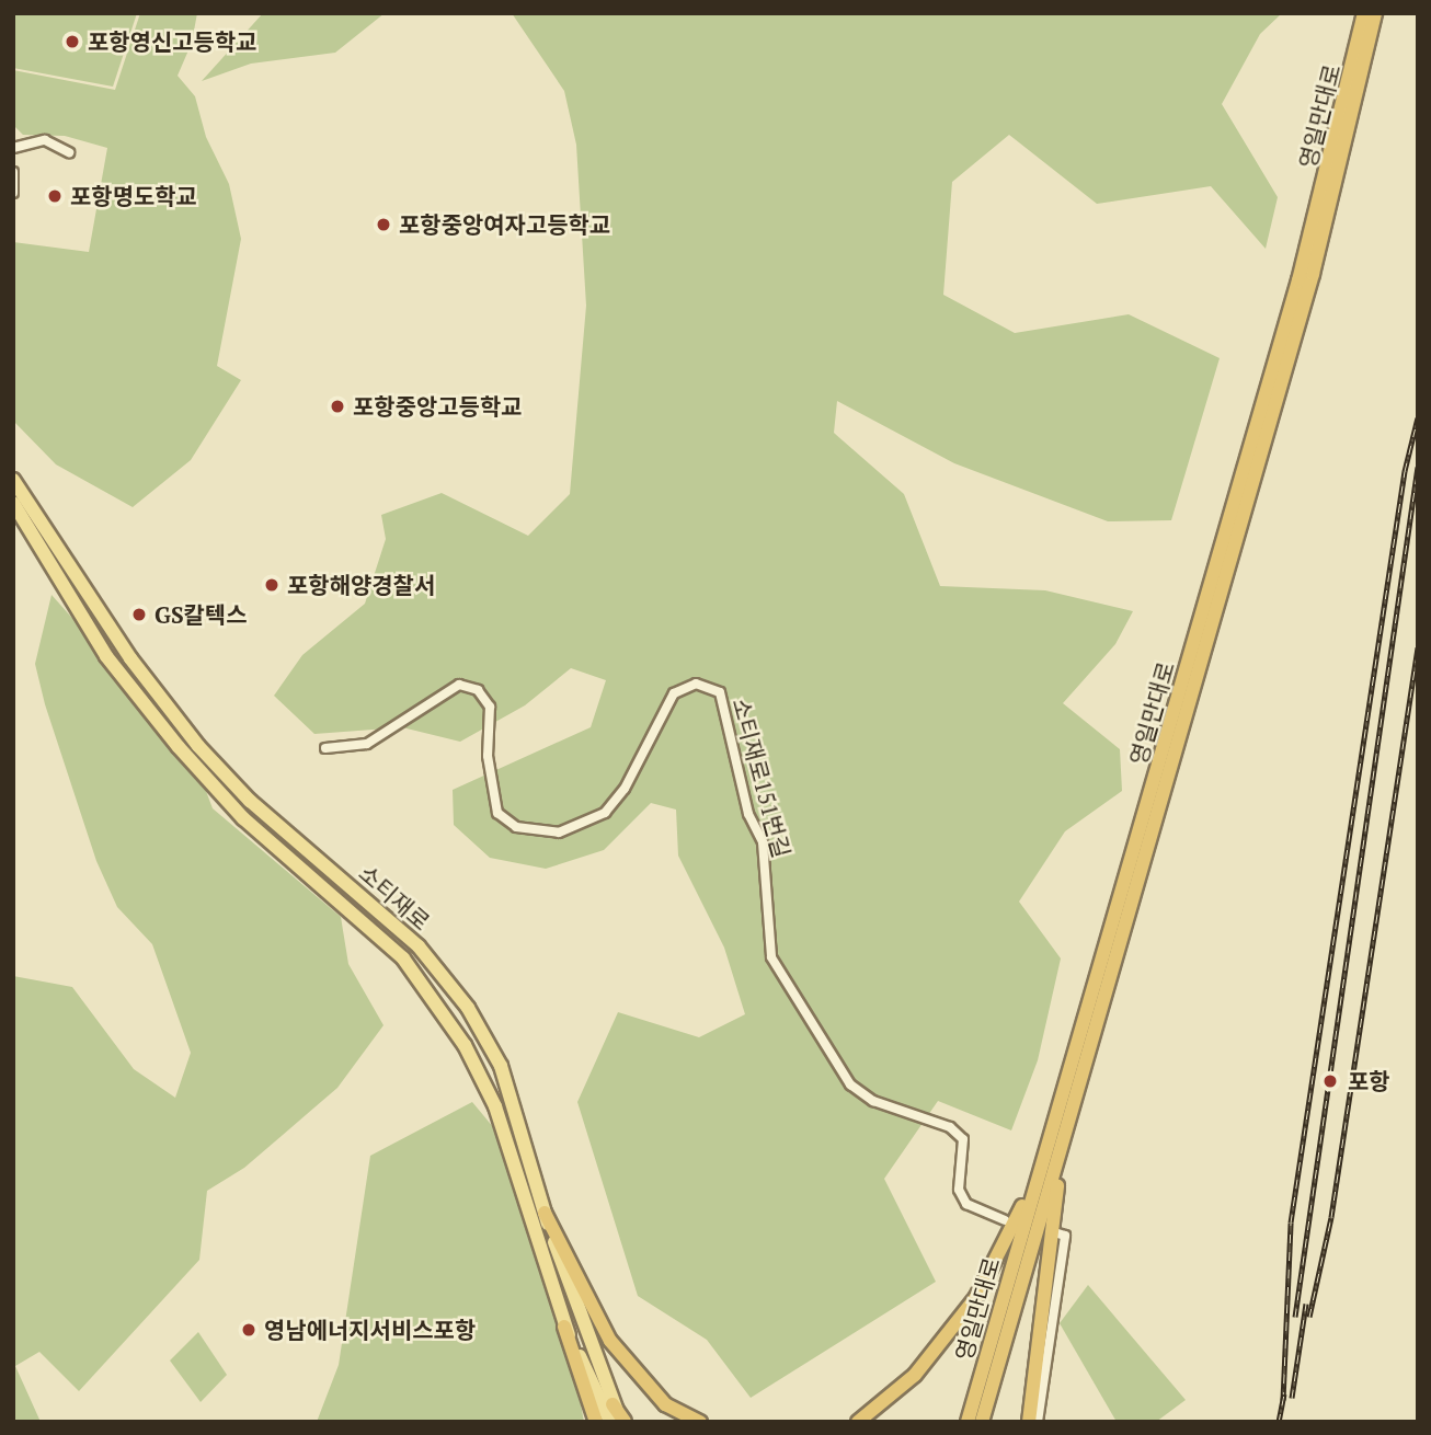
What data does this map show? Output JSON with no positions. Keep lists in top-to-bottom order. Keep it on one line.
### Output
{"streets":{"highway":["영일만대로"],"main road":["소티재로"],"street":["소티재로151번길"]},"places":["포항영신고등학교","포항명도학교","포항중앙여자고등학교","포항중앙고등학교","포항해양경찰서","GS칼텍스","포항","영남에너지서비스포항"]}
